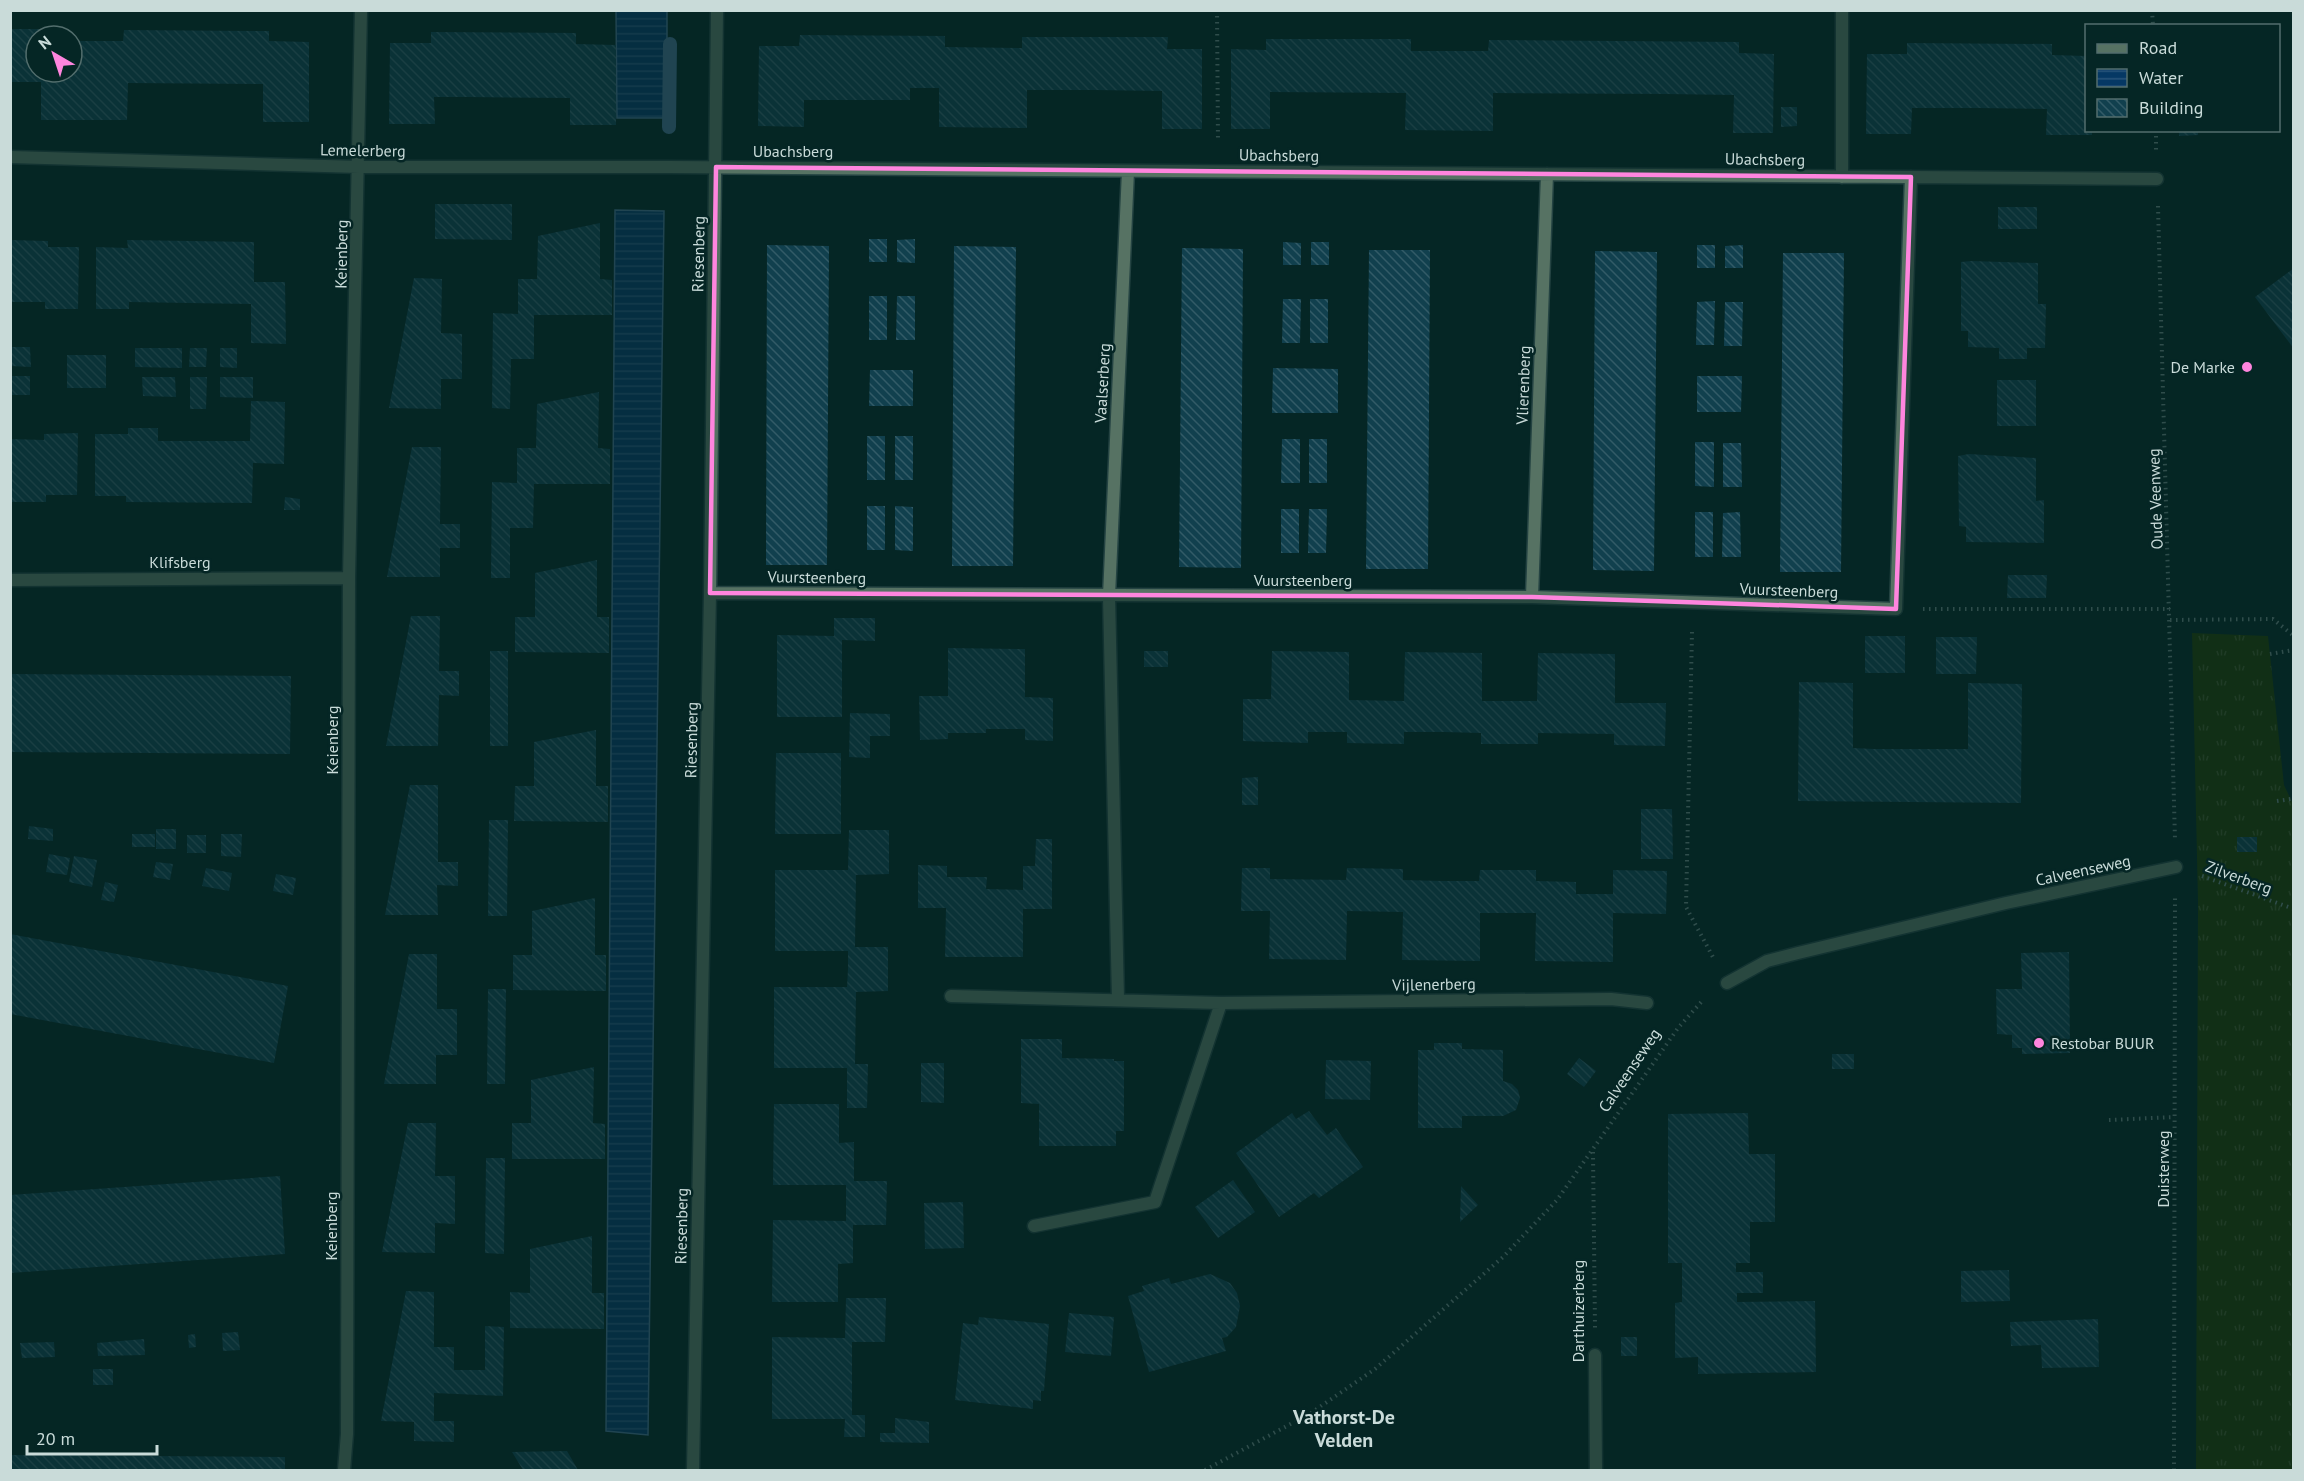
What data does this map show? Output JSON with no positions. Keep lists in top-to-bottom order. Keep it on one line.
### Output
{"streets":{"street":["Lemelerberg","Ubachsberg","Keienberg","Riesenberg","Vaalserberg","Vlierenberg","Klifsberg","Vuursteenberg","Calveenseweg","Vijlenerberg","Darthuizerberg"],"path":["Oude Veenweg","Zilverberg","Duisterweg"]},"crossings":[["Lemelerberg","Ubachsberg"],["Lemelerberg","Keienberg"],["Lemelerberg","Riesenberg"],["Ubachsberg","Riesenberg"],["Ubachsberg","Vaalserberg"],["Ubachsberg","Vlierenberg"],["Ubachsberg","Oude Veenweg"],["Keienberg","Klifsberg"],["Riesenberg","Vuursteenberg"],["Vaalserberg","Vuursteenberg"],["Vlierenberg","Vuursteenberg"],["Oude Veenweg","Calveenseweg"],["Oude Veenweg","Zilverberg"],["Oude Veenweg","Duisterweg"],["Calveenseweg","Zilverberg"],["Calveenseweg","Duisterweg"],["Calveenseweg","Darthuizerberg"],["Zilverberg","Duisterweg"]],"districts":["Vathorst-De Velden"],"places":["De Marke","Restobar BUUR"],"legend":["Road","Water","Building"],"scale_bar":"20 m","north":"top left"}
